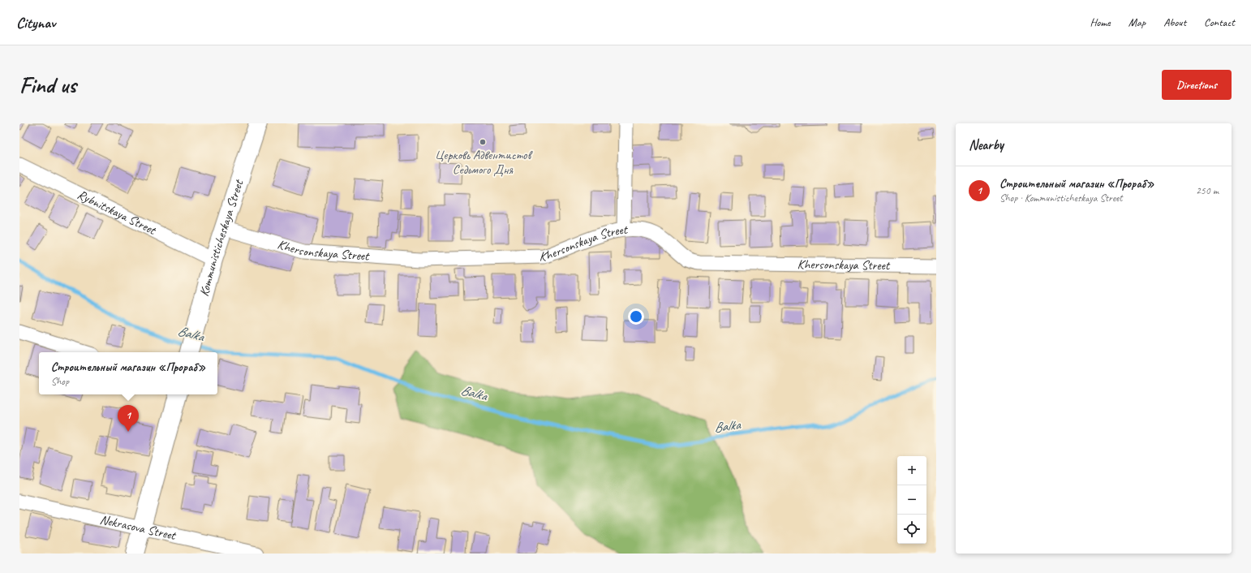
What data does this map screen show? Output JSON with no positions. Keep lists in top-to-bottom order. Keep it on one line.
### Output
{"streets":{"main road":["Kommunisticheskaya Street"],"street":["Rybnitskaya Street","Khersonskaya Street","Nekrasova Street"]},"crossings":[["Rybnitskaya Street","Kommunisticheskaya Street"],["Kommunisticheskaya Street","Khersonskaya Street"]],"water":["Balka"],"places":["Церковь Адвентистов Седьмого Дня"],"page":{"header":"Citynav","nav":["Home","Map","About","Contact"],"buttons":"Directions","title":"Find us","heading":"Nearby","list":[{"mark":"1","name":"Строительный магазин «Прораб»","note":"Shop · Kommunisticheskaya Street","value":"250 m"}],"popup":["Строительный магазин «Прораб»","Shop"],"pins":"1","map_buttons":["+","−"]}}
